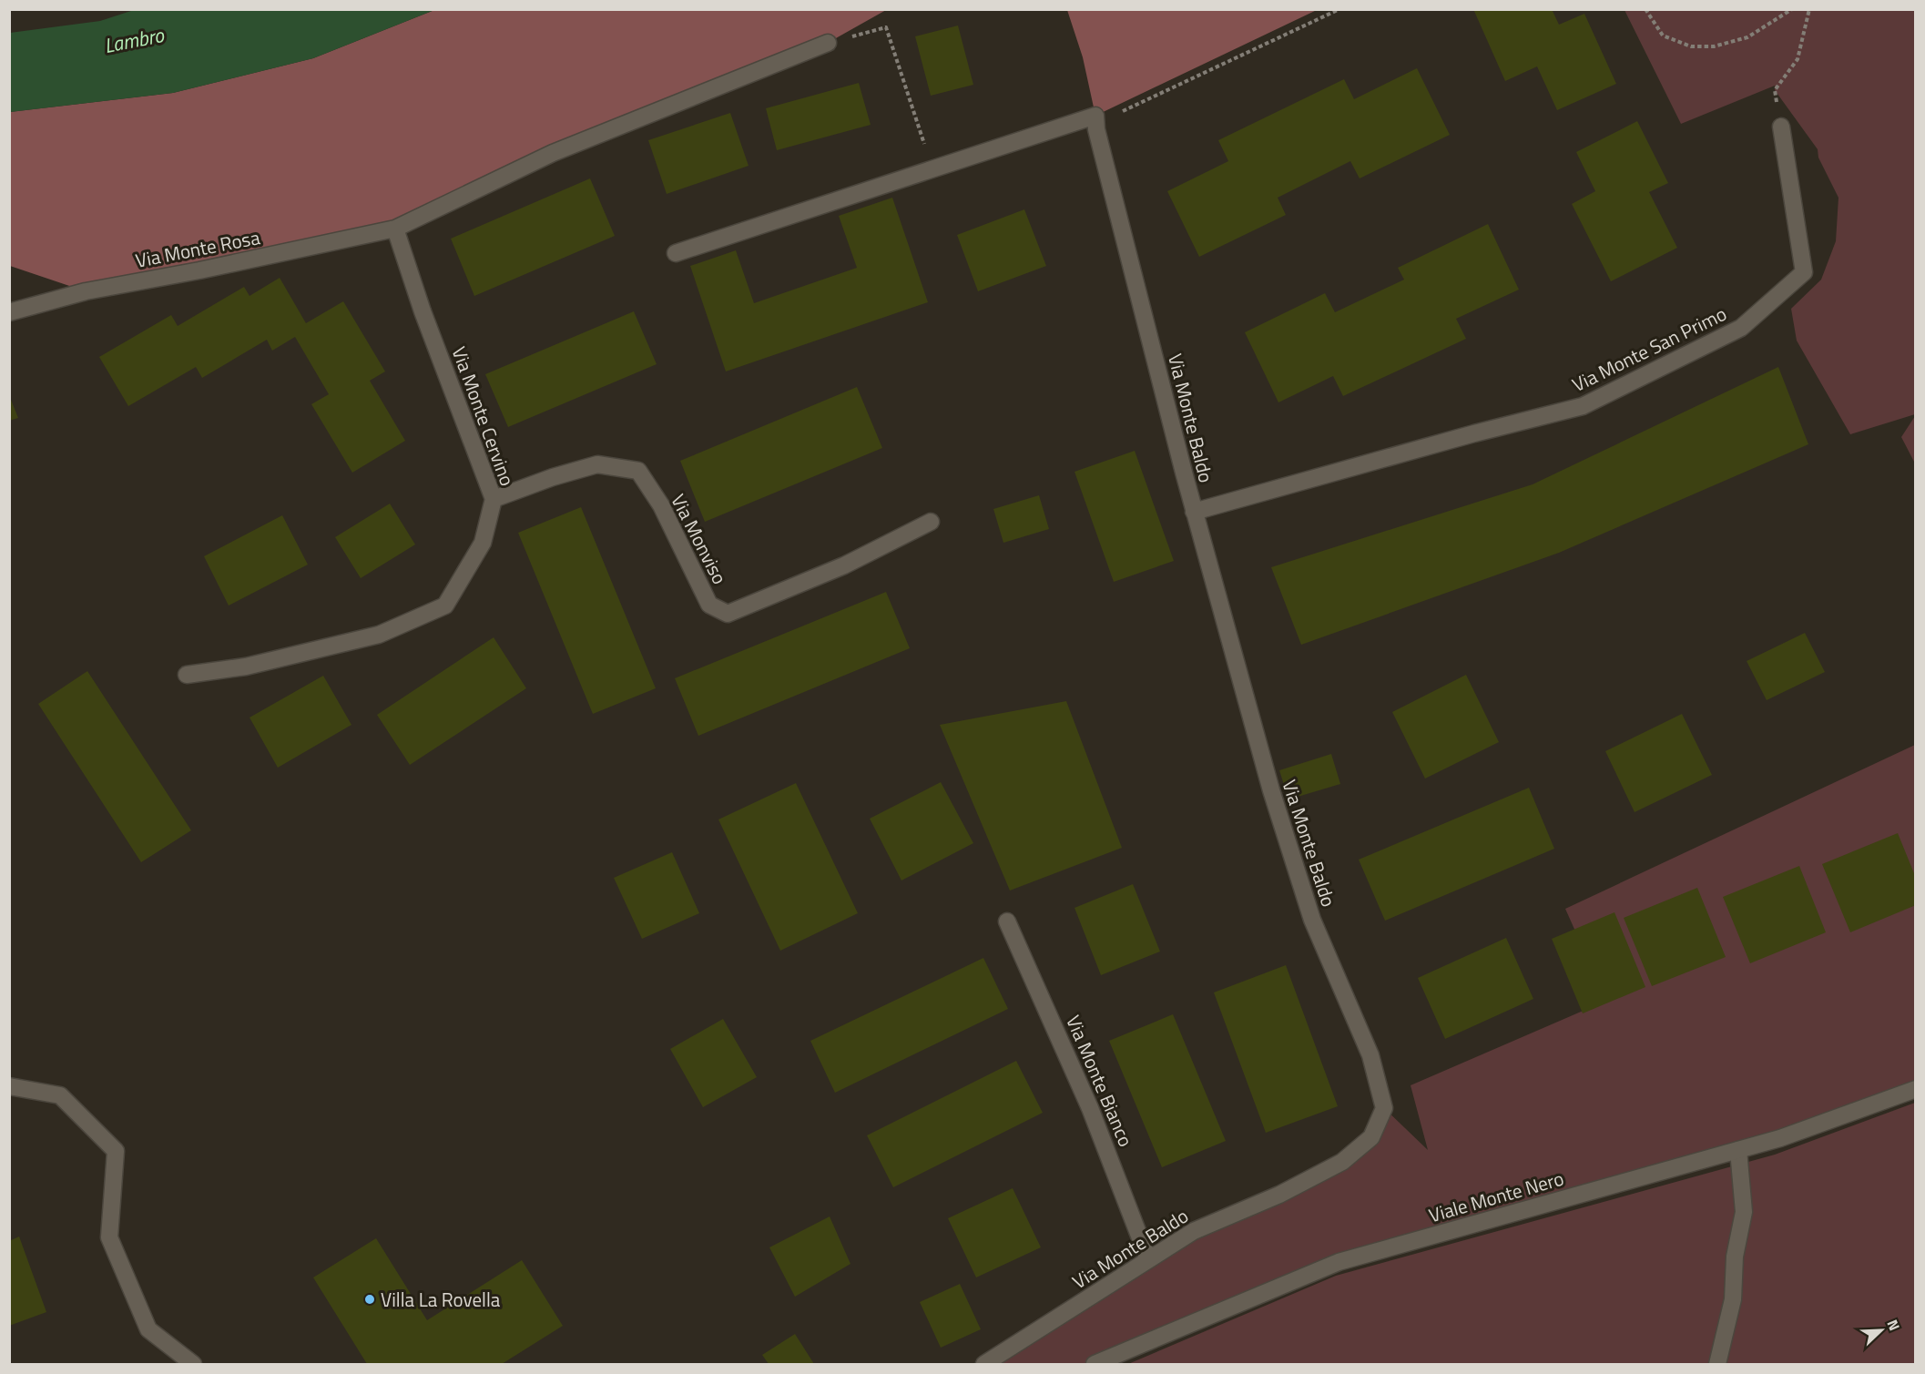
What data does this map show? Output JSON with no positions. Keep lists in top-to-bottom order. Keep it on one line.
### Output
{"streets":{"street":["Via Monte Rosa","Via Monte San Primo","Via Monte Cervino","Via Monte Baldo","Via Monviso","Via Monte Bianco","Viale Monte Nero"]},"crossings":[["Via Monte Rosa","Via Monte Cervino"],["Via Monte San Primo","Via Monte Baldo"],["Via Monte Cervino","Via Monviso"],["Via Monte Baldo","Via Monte Bianco"]],"water":["Lambro"],"places":["Villa La Rovella"],"north":"top right"}
